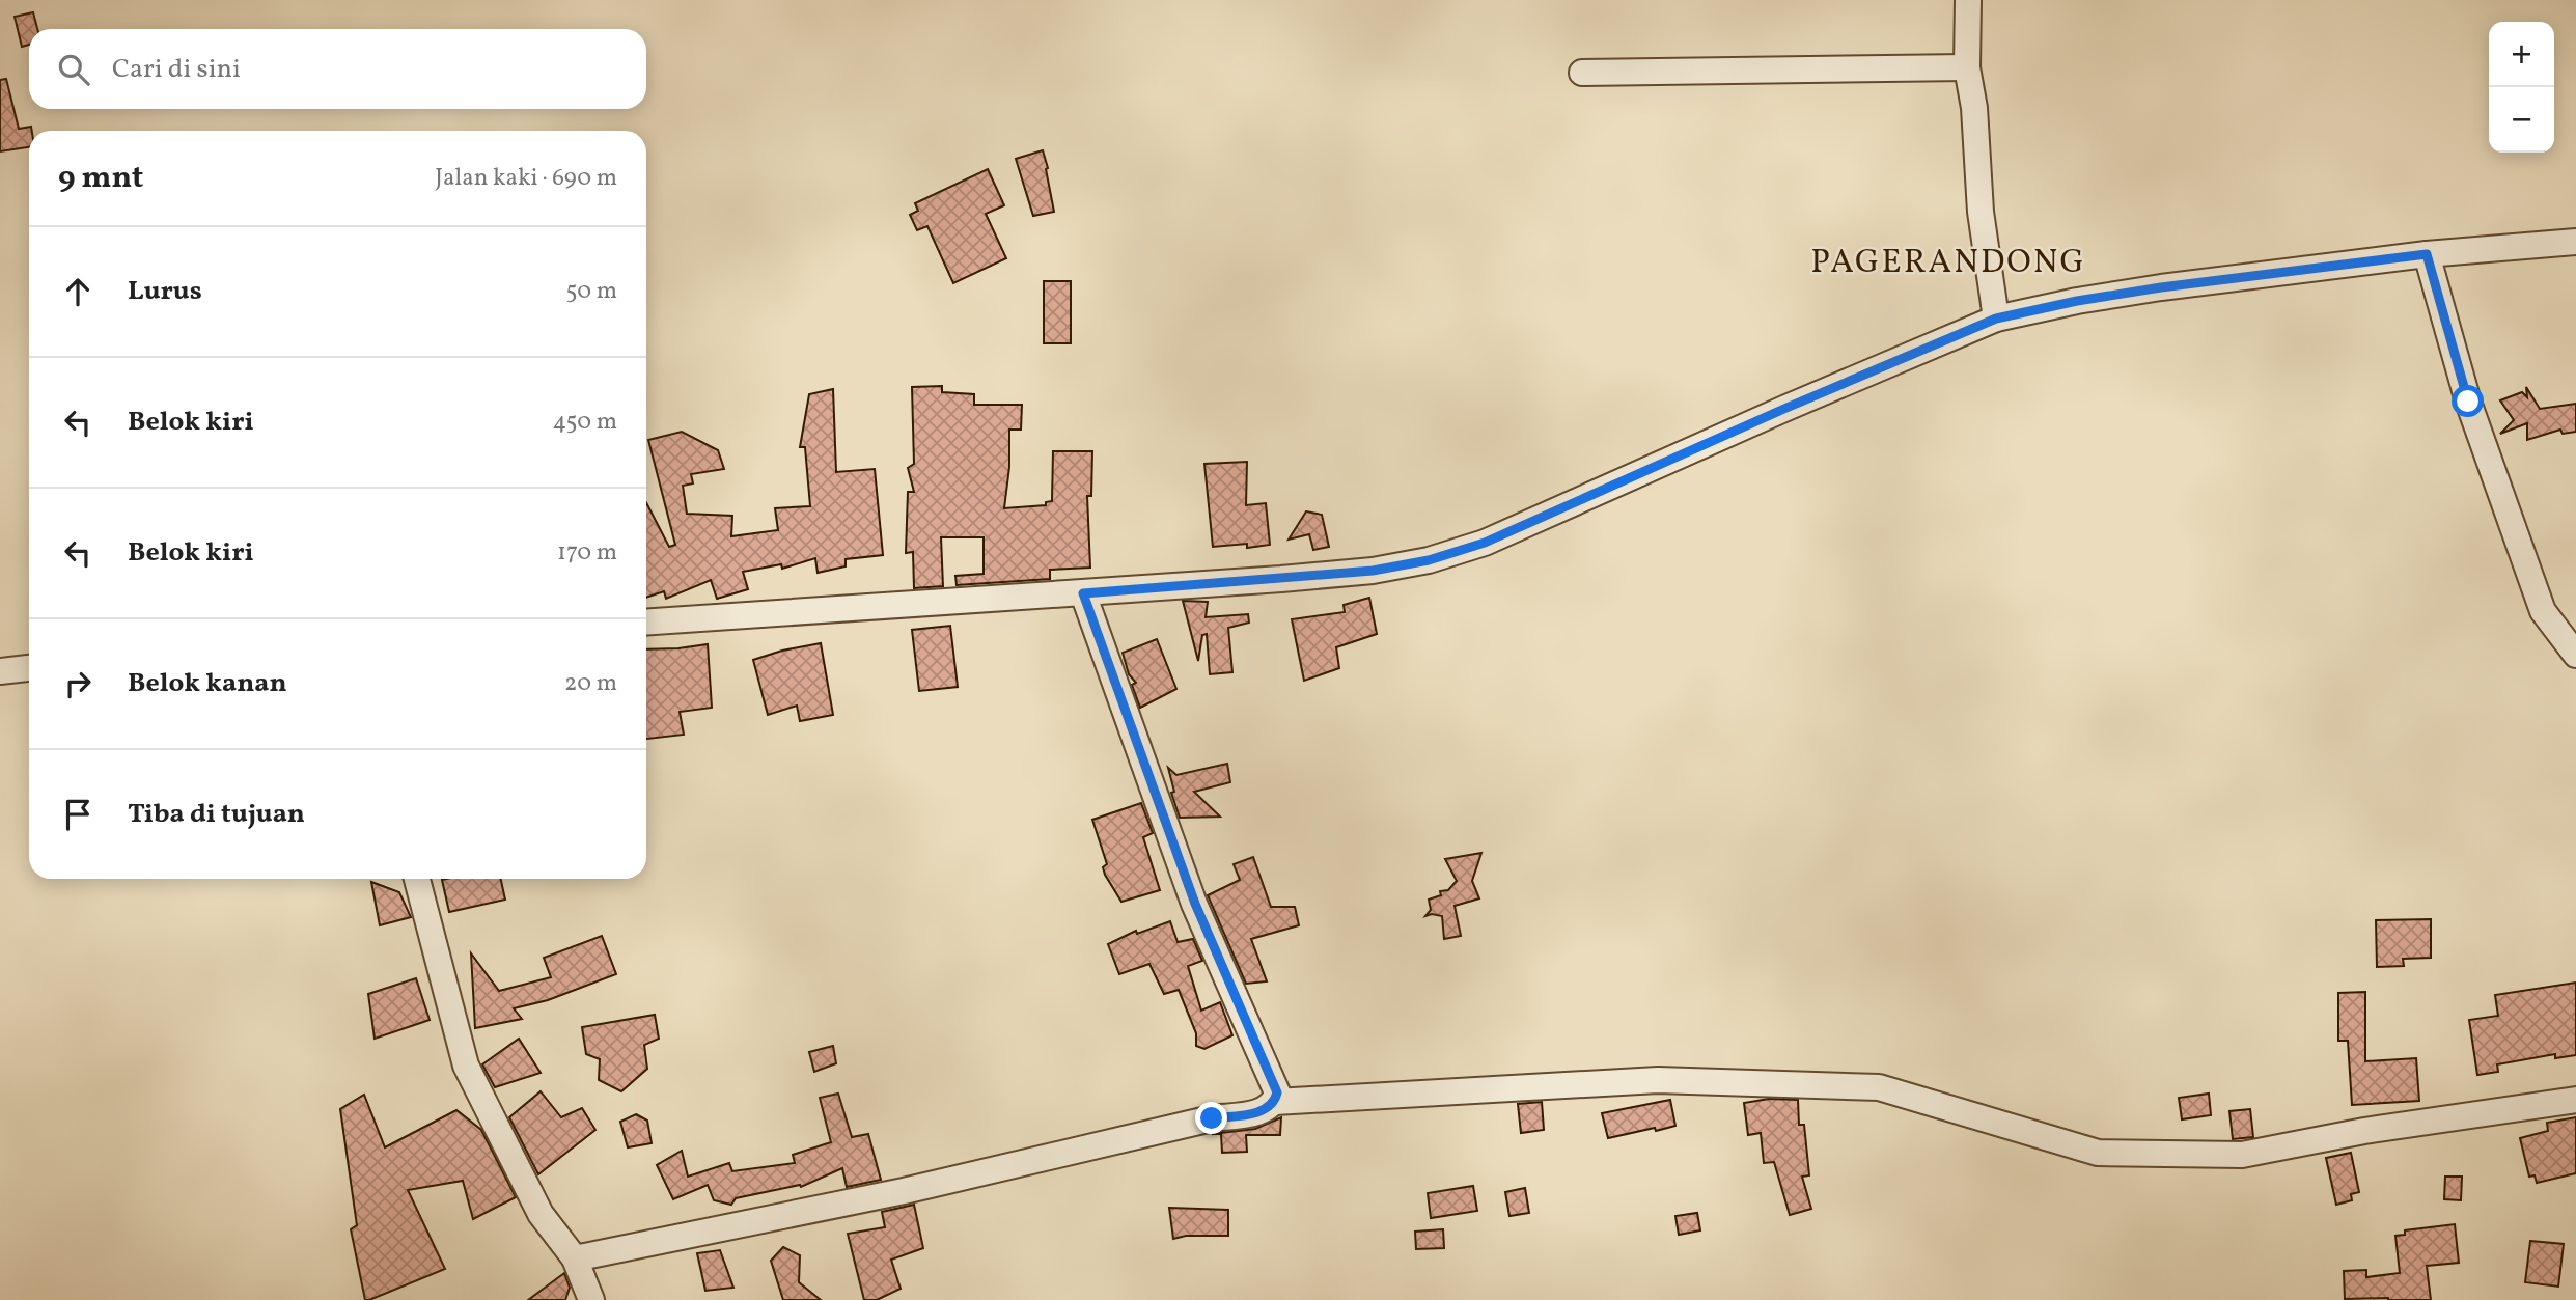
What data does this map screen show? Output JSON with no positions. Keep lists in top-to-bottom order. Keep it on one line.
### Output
{"districts":["PAGERANDONG"],"page":{"map_buttons":["+","−"],"search":"Cari di sini","heading":["9 mnt","Jalan kaki · 690 m"],"list":[["Lurus","50 m"],["Belok kiri","450 m"],["Belok kiri","170 m"],["Belok kanan","20 m"],"Tiba di tujuan"]}}
